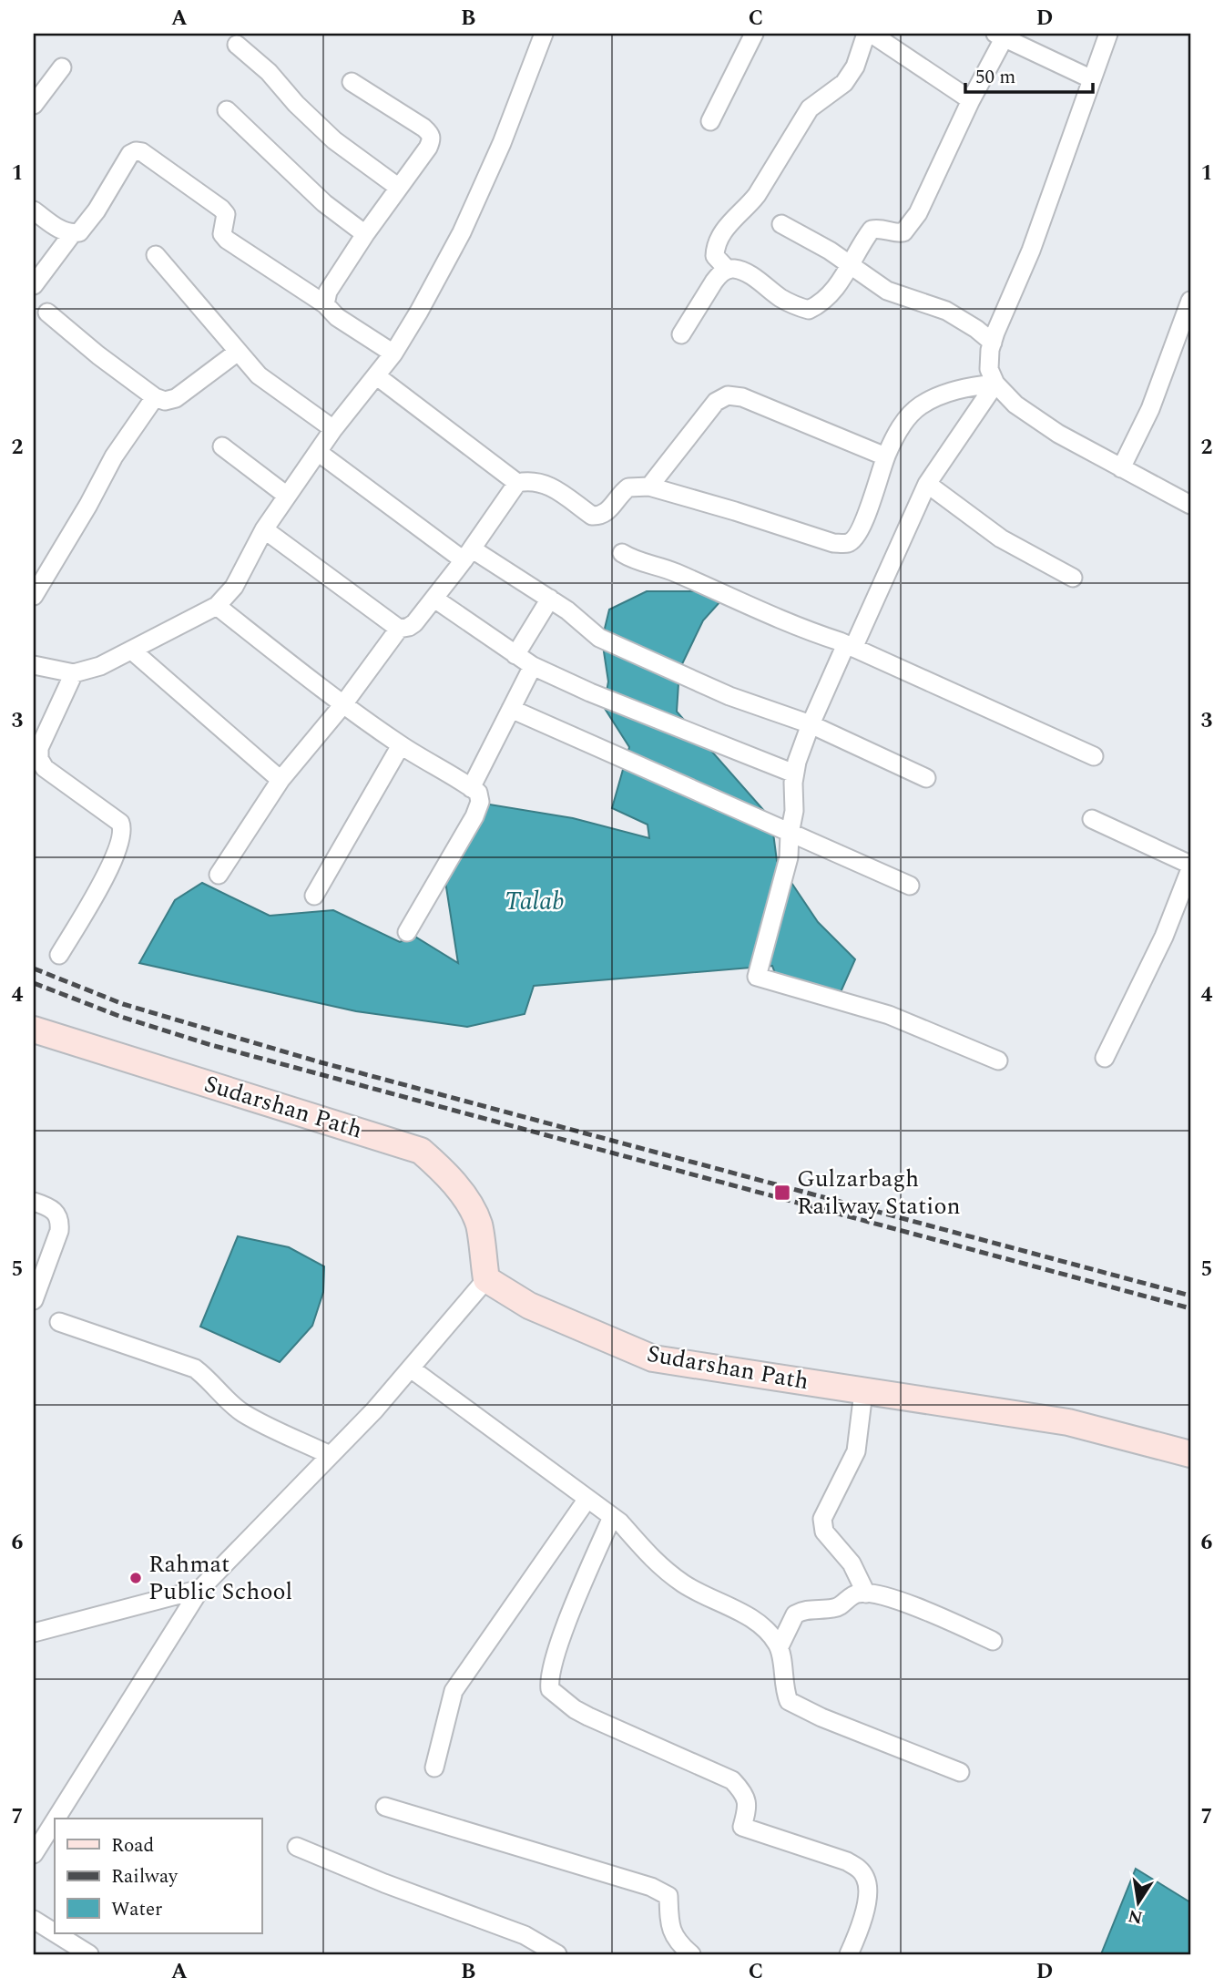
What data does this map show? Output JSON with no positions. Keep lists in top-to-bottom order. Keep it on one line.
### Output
{"streets":{"main road":["Sudarshan Path"]},"water":["Talab"],"places":{"transit":["Gulzarbagh Railway Station"],"other":["Rahmat Public School"]},"legend":["Road","Railway","Water"],"scale_bar":"50 m","north":"bottom","grid":{"columns":["A","B","C","D"],"rows":["1","2","3","4","5","6","7"]}}
